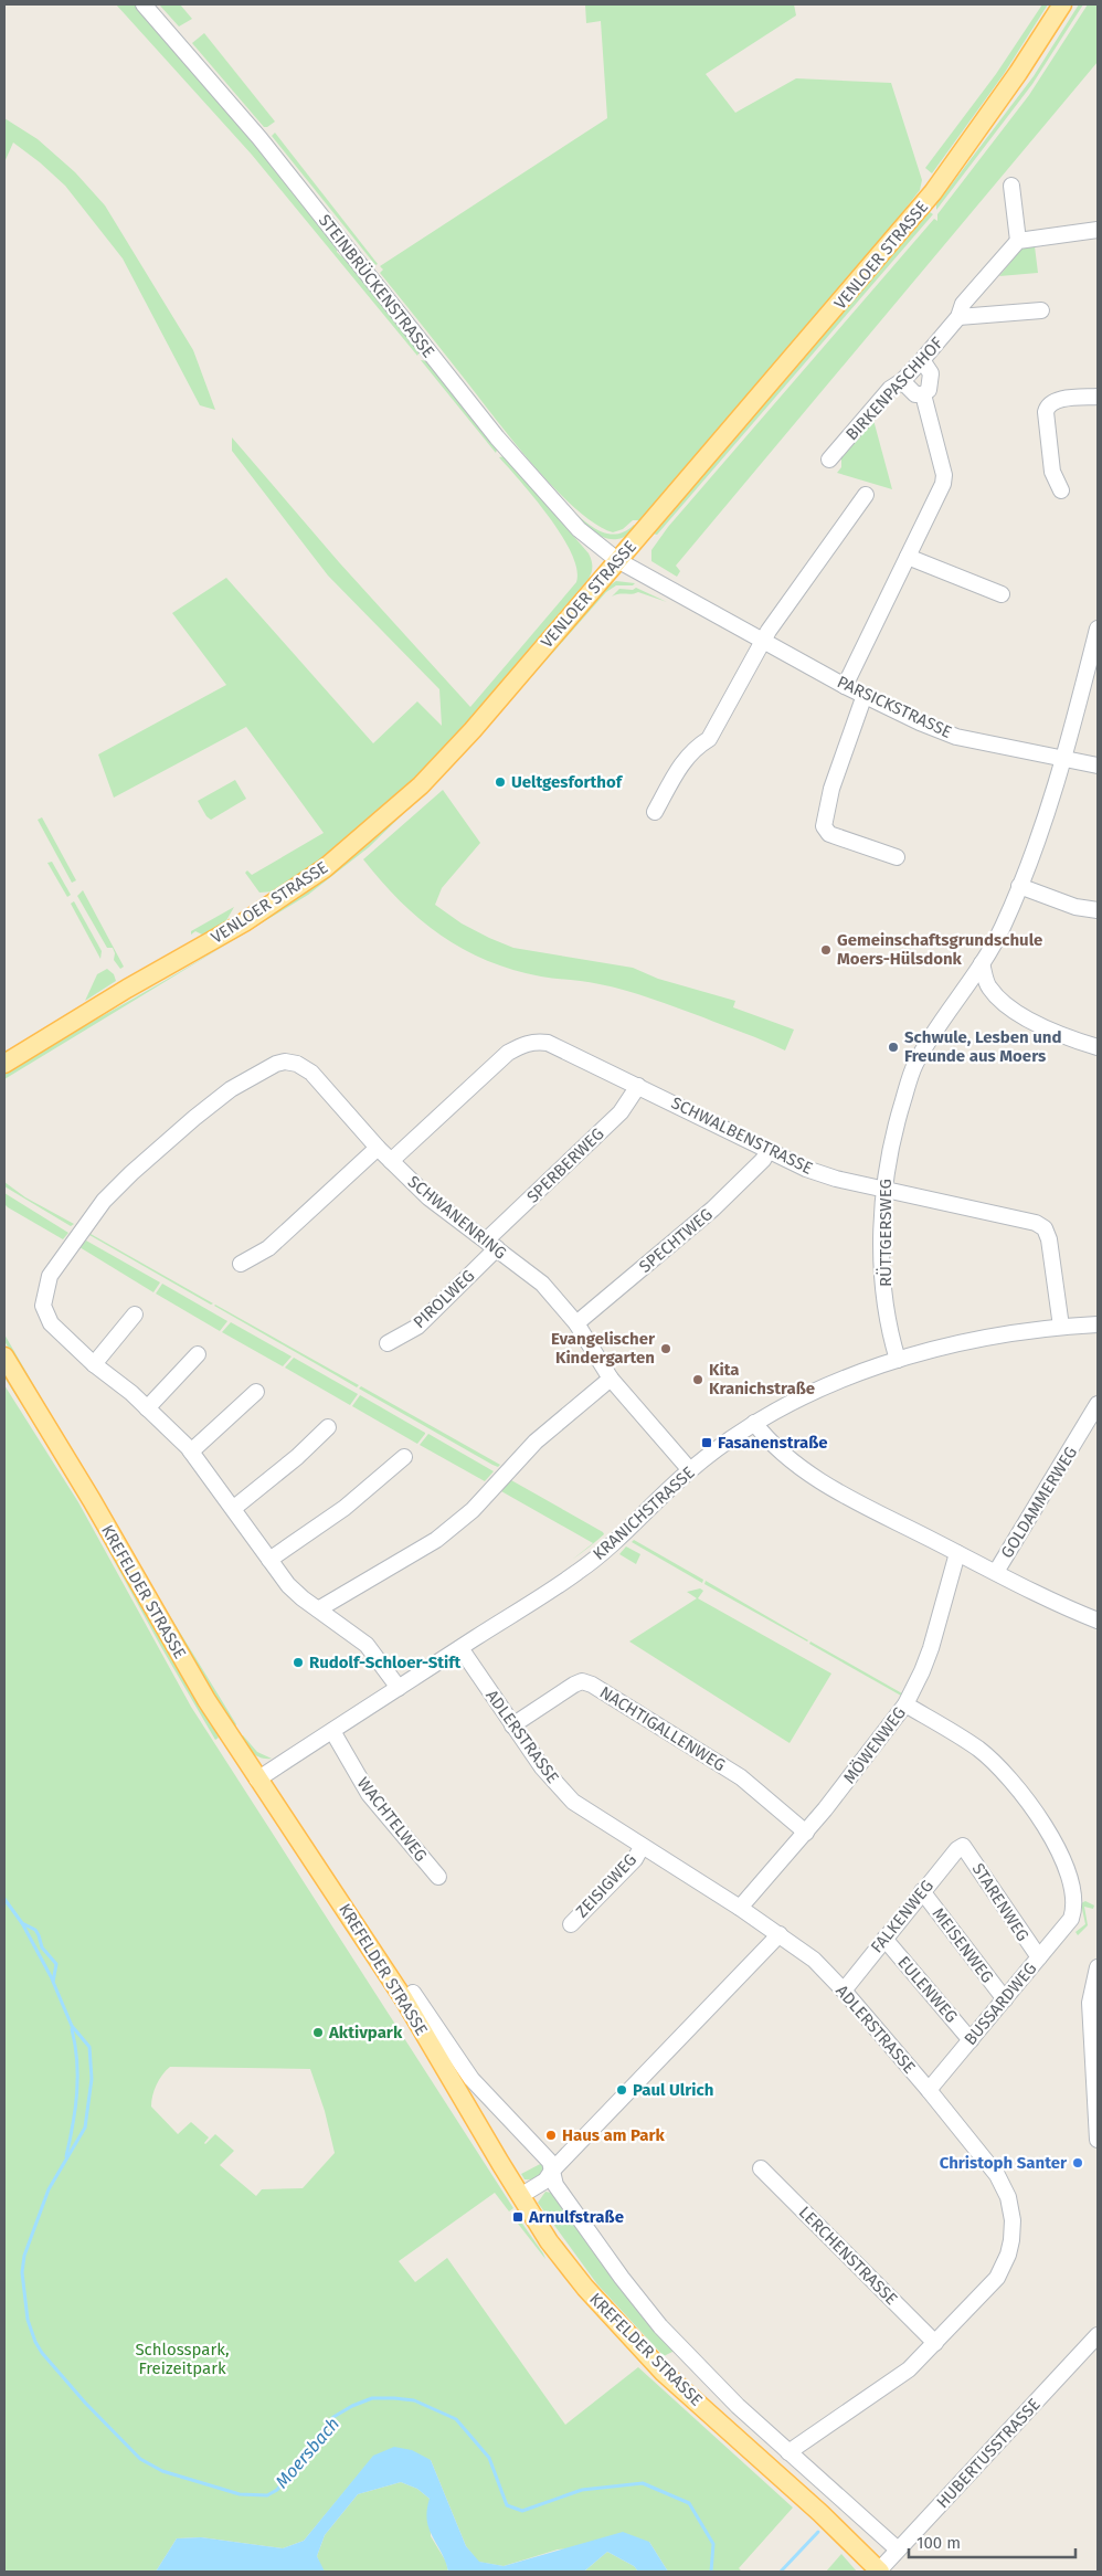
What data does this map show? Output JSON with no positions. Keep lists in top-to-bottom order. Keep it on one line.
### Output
{"streets":{"main road":["VENLOER STRASSE","KREFELDER STRASSE"],"street":["STEINBRÜCKENSTRASSE","BIRKENPASCHHOF","PARSICKSTRASSE","SCHWALBENSTRASSE","SPERBERWEG","SCHWANENRING","RÜTTGERSWEG","SPECHTWEG","PIROLWEG","GOLDAMMERWEG","KRANICHSTRASSE","NACHTIGALLENWEG","ADLERSTRASSE","MÖWENWEG","WACHTELWEG","ZEISIGWEG","STARENWEG","FALKENWEG","MEISENWEG","EULENWEG","BUSSARDWEG","LERCHENSTRASSE","HUBERTUSSTRASSE"]},"crossings":[["VENLOER STRASSE","STEINBRÜCKENSTRASSE"],["VENLOER STRASSE","PARSICKSTRASSE"],["STEINBRÜCKENSTRASSE","PARSICKSTRASSE"],["PARSICKSTRASSE","RÜTTGERSWEG"],["SCHWALBENSTRASSE","SPERBERWEG"],["SCHWALBENSTRASSE","SCHWANENRING"],["SCHWALBENSTRASSE","RÜTTGERSWEG"],["SCHWALBENSTRASSE","SPECHTWEG"],["SCHWALBENSTRASSE","KRANICHSTRASSE"],["SPERBERWEG","SCHWANENRING"],["SPERBERWEG","PIROLWEG"],["SCHWANENRING","SPECHTWEG"],["SCHWANENRING","PIROLWEG"],["SCHWANENRING","KRANICHSTRASSE"],["RÜTTGERSWEG","KRANICHSTRASSE"],["KRANICHSTRASSE","KREFELDER STRASSE"],["KRANICHSTRASSE","ADLERSTRASSE"],["KRANICHSTRASSE","WACHTELWEG"],["KREFELDER STRASSE","ADLERSTRASSE"],["KREFELDER STRASSE","HUBERTUSSTRASSE"],["NACHTIGALLENWEG","ADLERSTRASSE"],["NACHTIGALLENWEG","MÖWENWEG"],["ADLERSTRASSE","MÖWENWEG"],["ADLERSTRASSE","ZEISIGWEG"],["ADLERSTRASSE","FALKENWEG"],["ADLERSTRASSE","BUSSARDWEG"],["ADLERSTRASSE","LERCHENSTRASSE"],["MÖWENWEG","BUSSARDWEG"],["STARENWEG","FALKENWEG"],["STARENWEG","BUSSARDWEG"],["FALKENWEG","MEISENWEG"],["FALKENWEG","EULENWEG"],["MEISENWEG","BUSSARDWEG"],["EULENWEG","BUSSARDWEG"]],"water":["Moersbach"],"parks":["Schlosspark, Freizeitpark"],"places":{"other":["Ueltgesforthof","Gemeinschaftsgrundschule Moers-Hülsdonk","Schwule, Lesben und Freunde aus Moers","Evangelischer Kindergarten","Kita Kranichstraße","Rudolf-Schloer-Stift","Aktivpark","Paul Ulrich","Haus am Park","Christoph Santer"],"transit":["Fasanenstraße","Arnulfstraße"]},"scale_bar":"100 m"}
